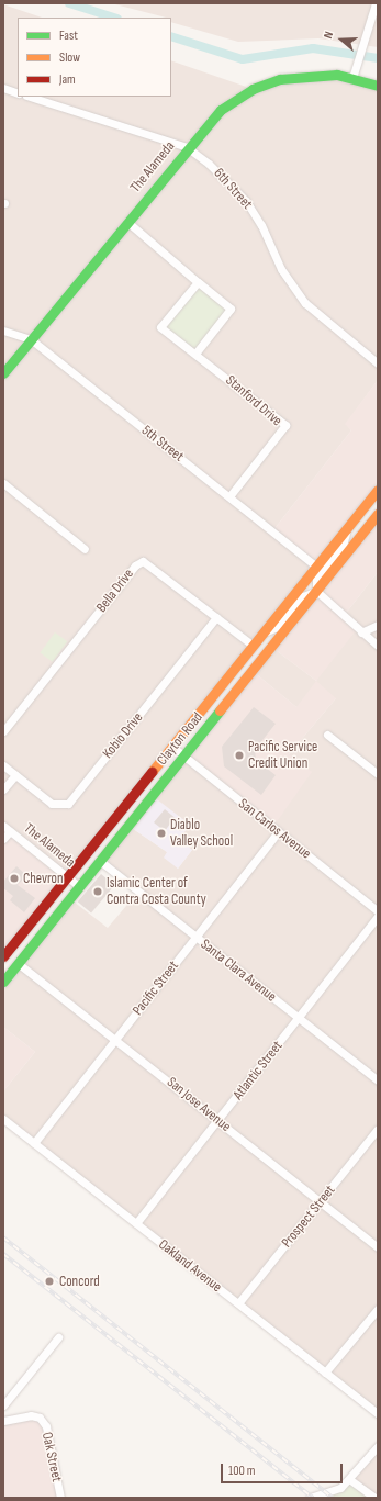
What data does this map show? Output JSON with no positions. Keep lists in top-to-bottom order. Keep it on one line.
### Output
{"streets":{"main road":["The Alameda","Clayton Road"],"street":["6th Street","Stanford Drive","5th Street","Bella Drive","Kobio Drive","San Carlos Avenue","Santa Clara Avenue","Pacific Street","Atlantic Street","San Jose Avenue","Prospect Street","Oakland Avenue","Oak Street"]},"crossings":[["The Alameda","6th Street"],["The Alameda","5th Street"],["The Alameda","Clayton Road"],["Stanford Drive","5th Street"],["5th Street","Clayton Road"],["Bella Drive","Kobio Drive"],["Bella Drive","Clayton Road"],["Clayton Road","San Carlos Avenue"],["Clayton Road","Santa Clara Avenue"],["Clayton Road","San Jose Avenue"],["San Carlos Avenue","Pacific Street"],["Santa Clara Avenue","Pacific Street"],["Santa Clara Avenue","Atlantic Street"],["Pacific Street","San Jose Avenue"],["Pacific Street","Oakland Avenue"],["Atlantic Street","San Jose Avenue"],["Atlantic Street","Oakland Avenue"],["San Jose Avenue","Prospect Street"],["Prospect Street","Oakland Avenue"]],"places":["Pacific Service Credit Union","Diablo Valley School","Chevron","Islamic Center of Contra Costa County","Concord"],"legend":["Fast","Slow","Jam"],"scale_bar":"100 m","north":"left"}
